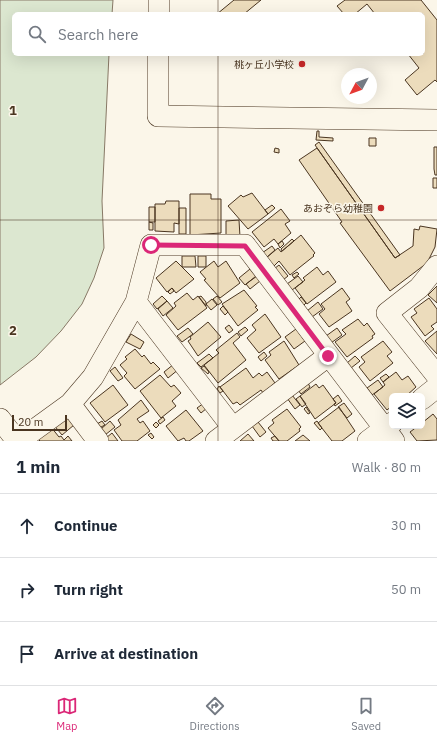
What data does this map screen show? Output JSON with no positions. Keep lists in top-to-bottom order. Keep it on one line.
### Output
{"places":["桃ヶ丘小学校","あおぞら幼稚園"],"scale_bar":"20 m","north":"bottom left","page":{"search":"Search here","scale":"20 m","heading":["1 min","Walk · 80 m"],"list":[["Continue","30 m"],["Turn right","50 m"],"Arrive at destination"],"nav":["Map","Directions","Saved"]},"grid":{"rows":["1","2"]}}
